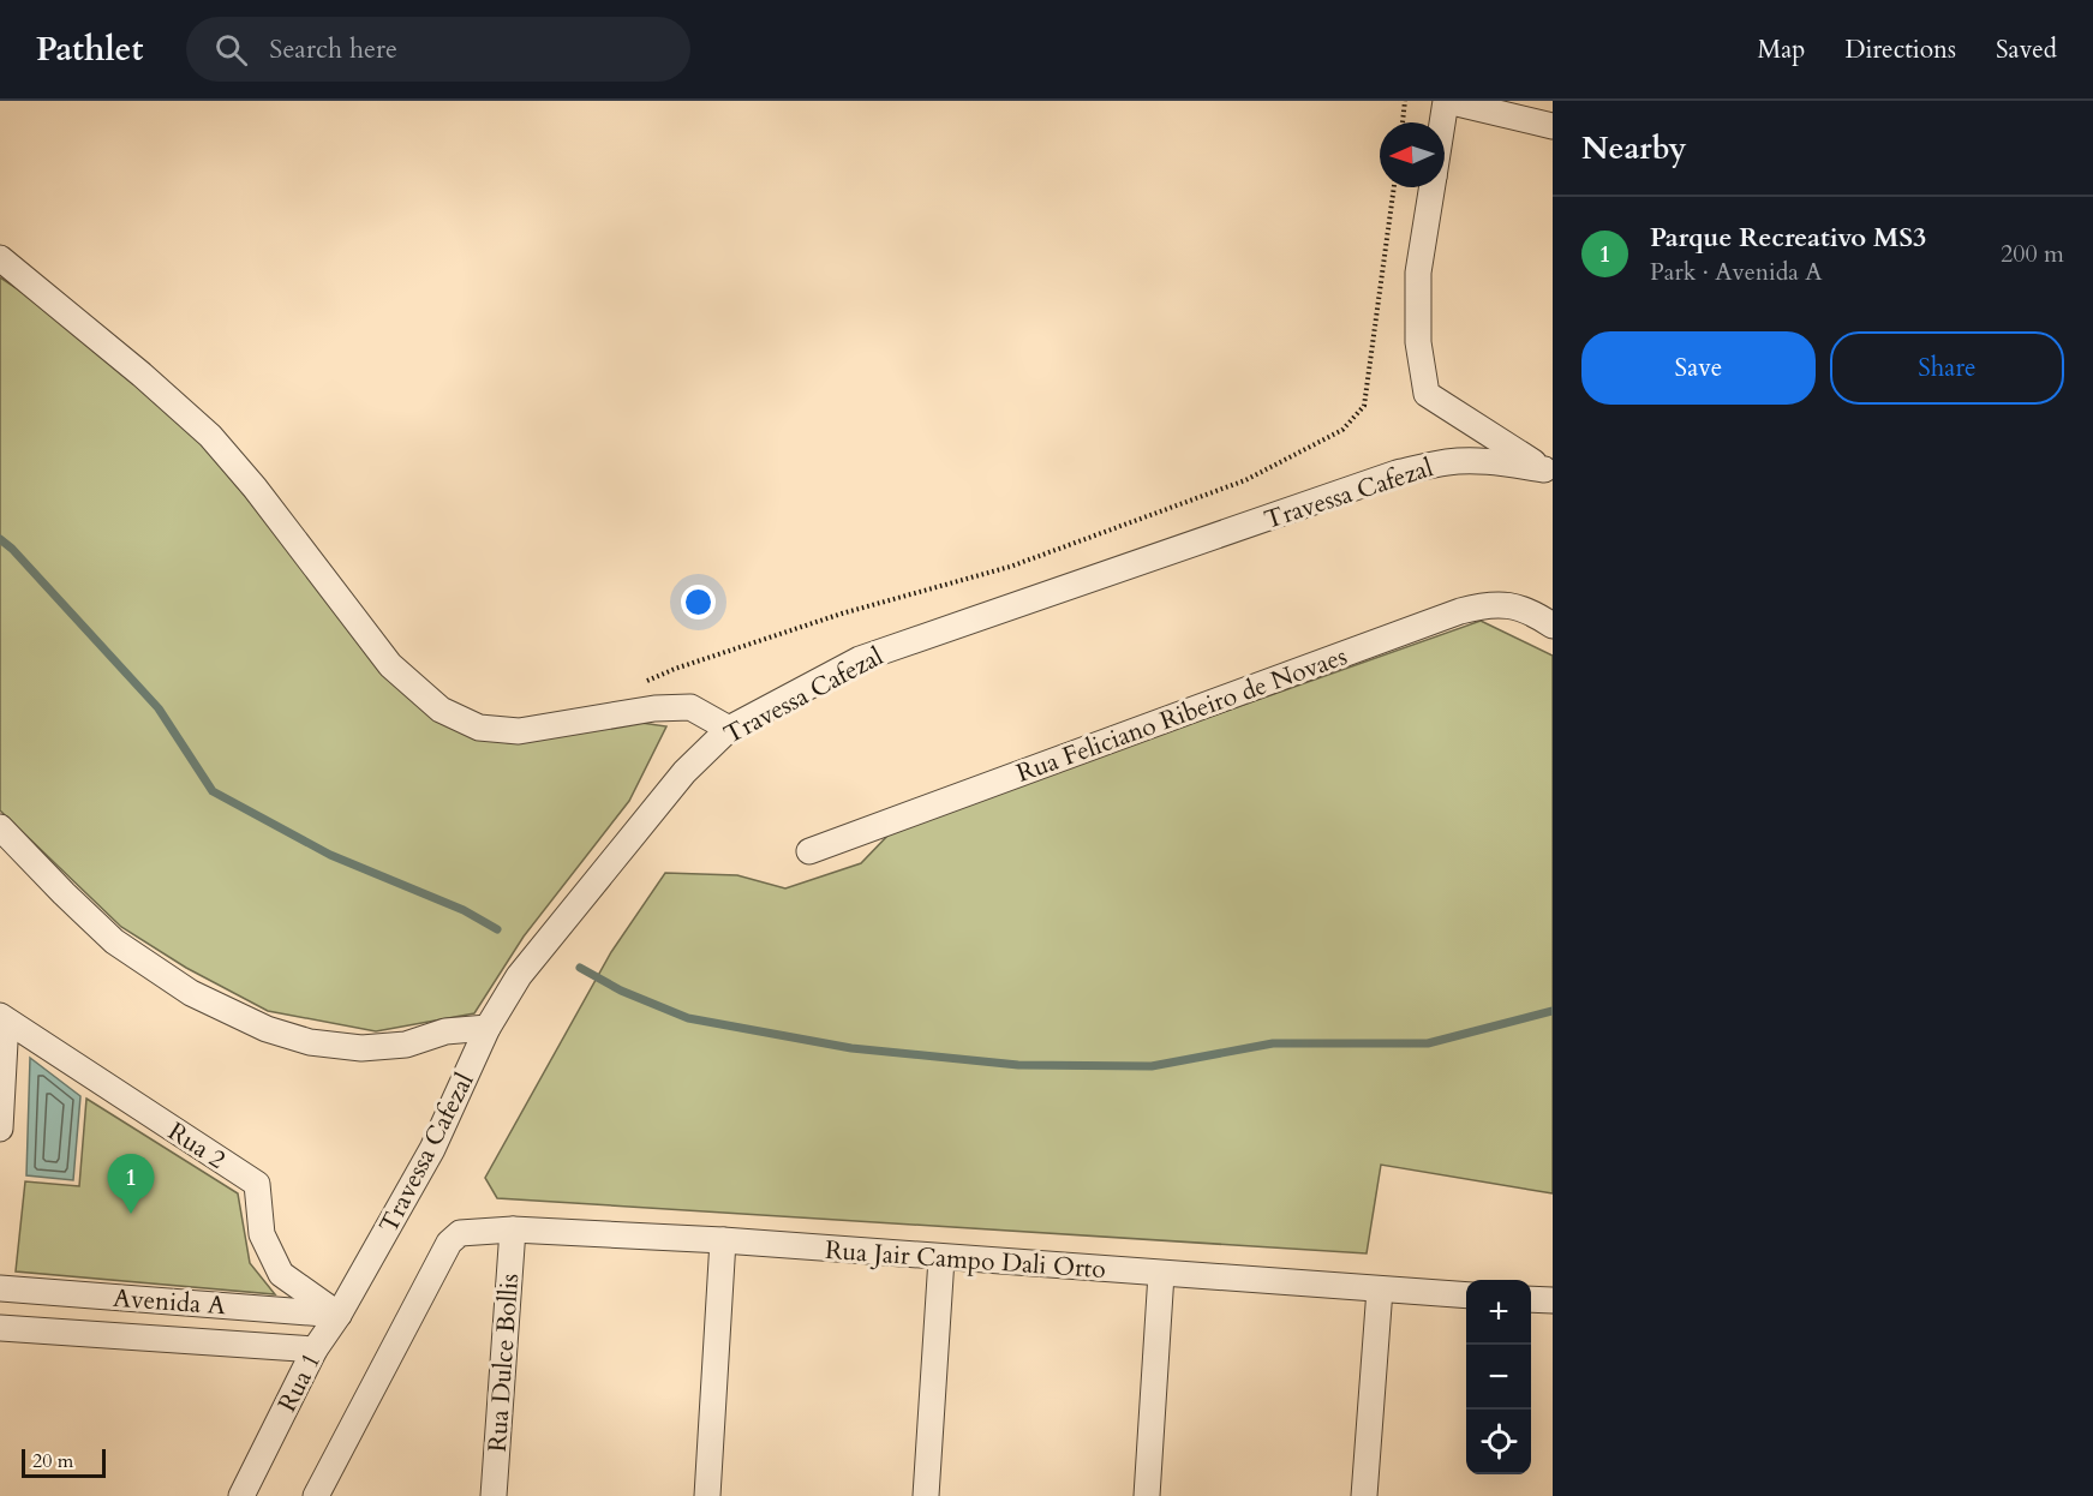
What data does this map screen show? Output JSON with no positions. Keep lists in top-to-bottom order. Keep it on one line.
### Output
{"streets":{"street":["Travessa Cafezal","Rua Feliciano Ribeiro de Novaes","Rua 2","Rua Jair Campo Dali Orto","Avenida A","Rua Dulce Bollis","Rua 1"]},"crossings":[["Travessa Cafezal","Rua 1"],["Rua 2","Avenida A"],["Rua 2","Rua 1"],["Rua Jair Campo Dali Orto","Rua Dulce Bollis"],["Avenida A","Rua 1"]],"scale_bar":"20 m","north":"left","page":{"header":"Pathlet","search":"Search here","nav":["Map","Directions","Saved"],"heading":"Nearby","list":[{"mark":"1","name":"Parque Recreativo MS3","note":"Park · Avenida A","value":"200 m"}],"buttons":["Save","Share"],"pins":"1","map_buttons":["+","−"],"scale":"20 m"}}
